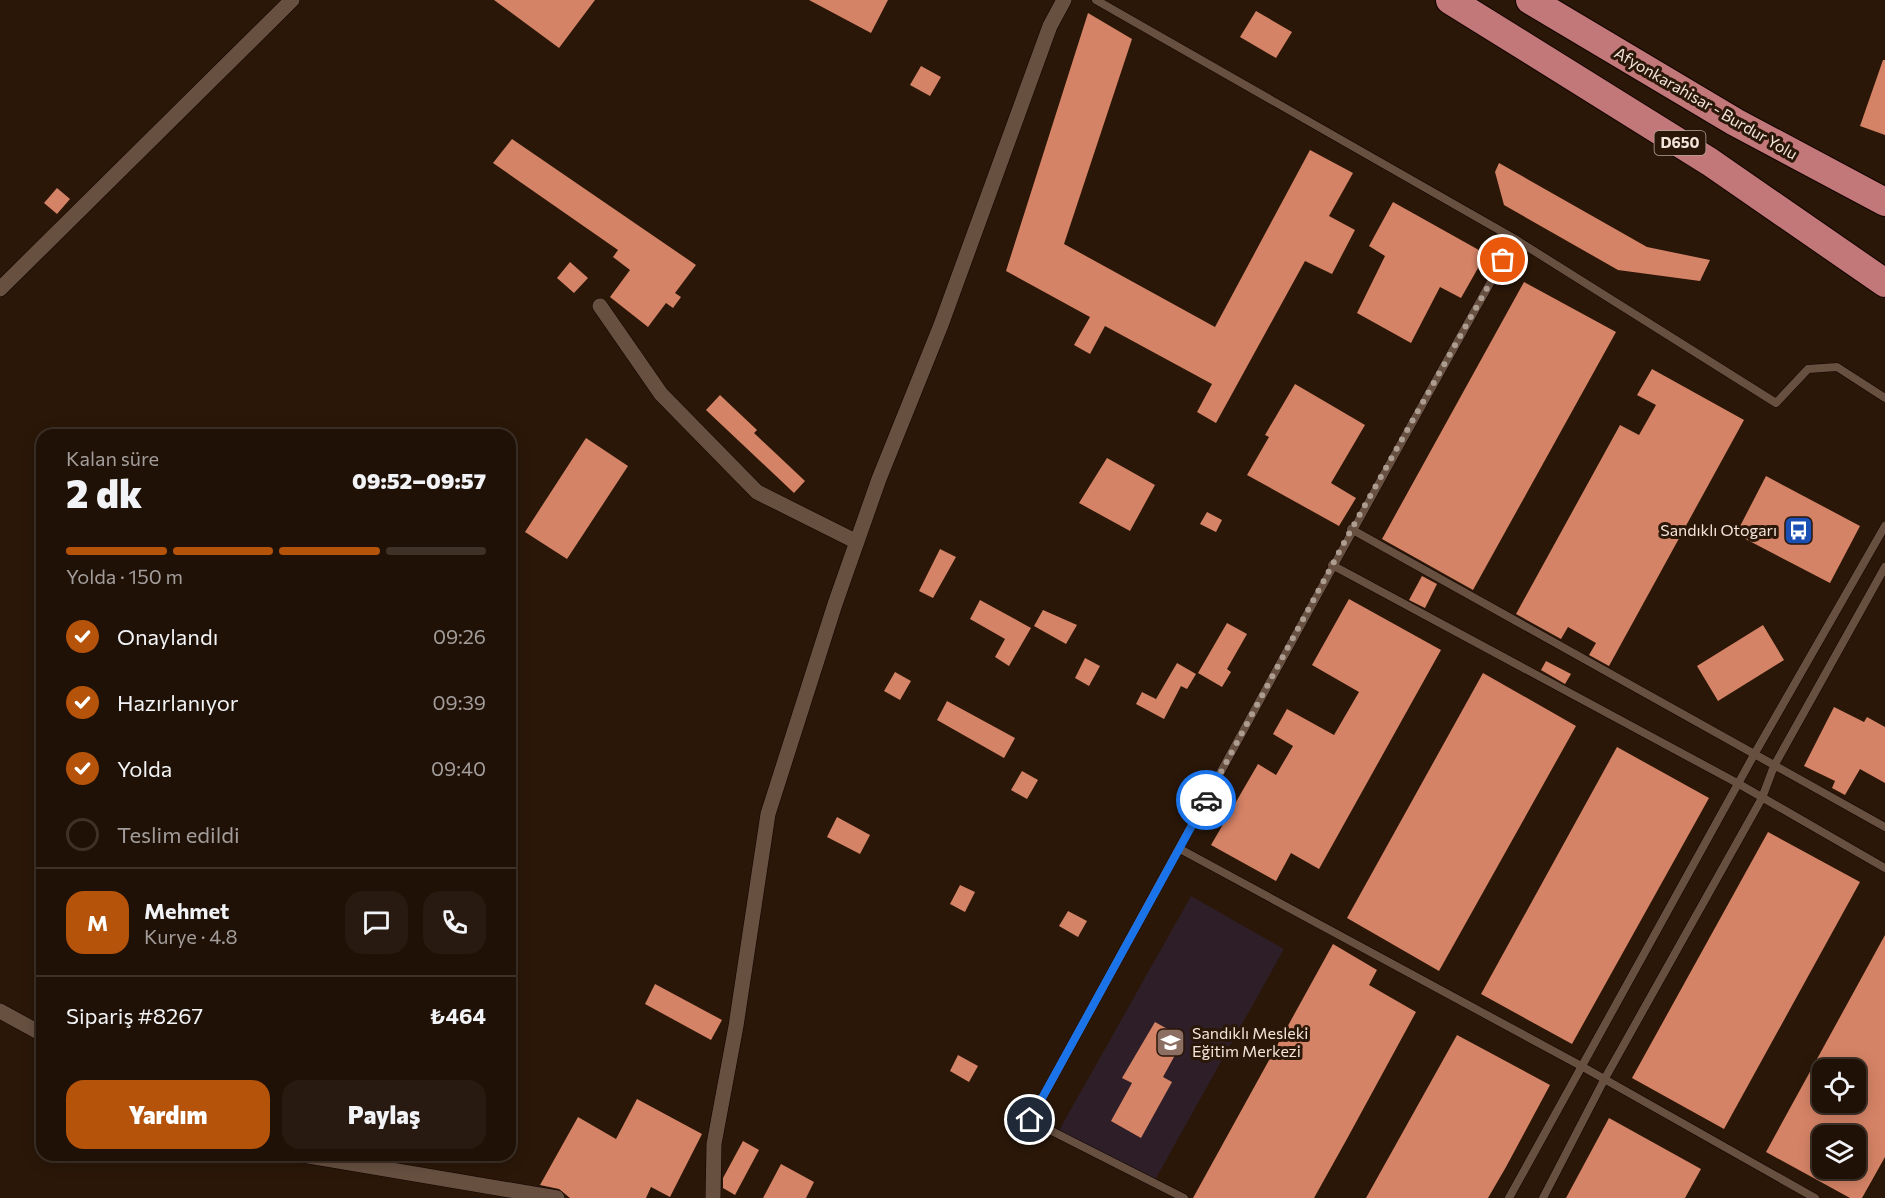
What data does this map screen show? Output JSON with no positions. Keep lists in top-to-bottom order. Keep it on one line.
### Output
{"streets":{"highway":["Afyonkarahisar - Burdur Yolu","D650"]},"places":{"bus stop":["Sandıklı Otogarı"],"school or university":["Sandıklı Mesleki Eğitim Merkezi"]},"page":{"heading":["2 dk","Kalan süre","09:52–09:57"],"panel":["Mehmet","Kurye · 4.8","Sipariş #8267","₺464"],"bar":"Yolda · 150 m","list":[["Onaylandı","09:26"],["Hazırlanıyor","09:39"],["Yolda","09:40"],"Teslim edildi"],"round":"M","buttons":["Yardım","Paylaş"]}}
